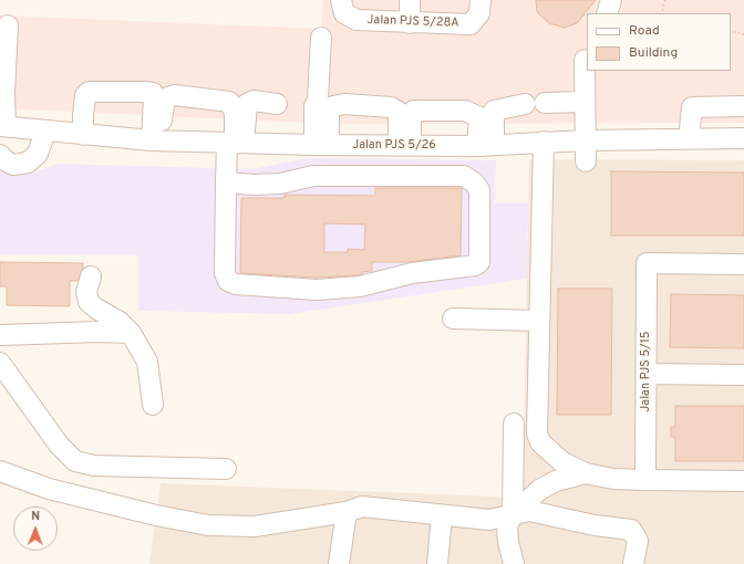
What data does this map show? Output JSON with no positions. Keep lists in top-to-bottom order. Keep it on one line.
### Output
{"streets":{"street":["Jalan PJS 5/28A","Jalan PJS 5/26","Jalan PJS 5/15"]},"legend":["Road","Building"],"north":"top"}
